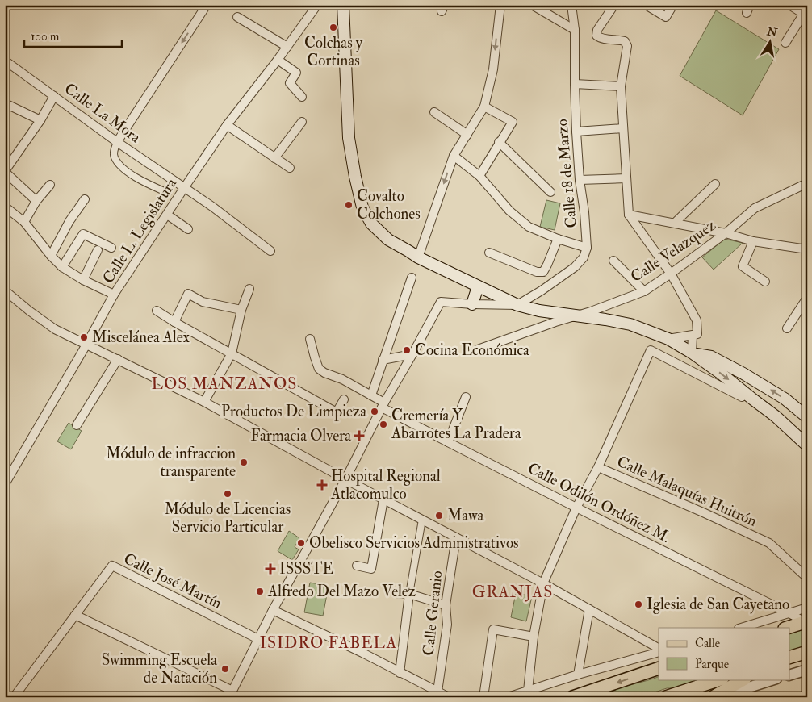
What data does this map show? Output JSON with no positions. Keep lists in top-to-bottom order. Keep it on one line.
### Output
{"streets":{"street":["Calle La Mora","Calle 18 de Marzo","Calle L. Legislatura","Calle Velazquez","Calle Malaquías Huitrón","Calle Odilón Ordóñez M.","Calle José Martín","Calle Geranio"]},"crossings":[["Calle La Mora","Calle L. Legislatura"],["Calle Malaquías Huitrón","Calle Odilón Ordóñez M."]],"districts":["LOS MANZANOS","GRANJAS","ISIDRO FABELA"],"places":{"other":["Colchas y Cortinas","Covalto Colchones","Miscelánea Alex","Cocina Económica","Productos De Limpieza","Cremería Y Abarrotes La Pradera","Módulo de infraccion transparente","Módulo de Licencias Servicio Particular","Mawa","Obelisco Servicios Administrativos","Alfredo Del Mazo Velez","Iglesia de San Cayetano","Swimming Escuela de Natación"],"health":["Farmacia Olvera","Hospital Regional Atlacomulco","ISSSTE"]},"legend":["Calle","Parque"],"scale_bar":"100 m","north":"top"}
